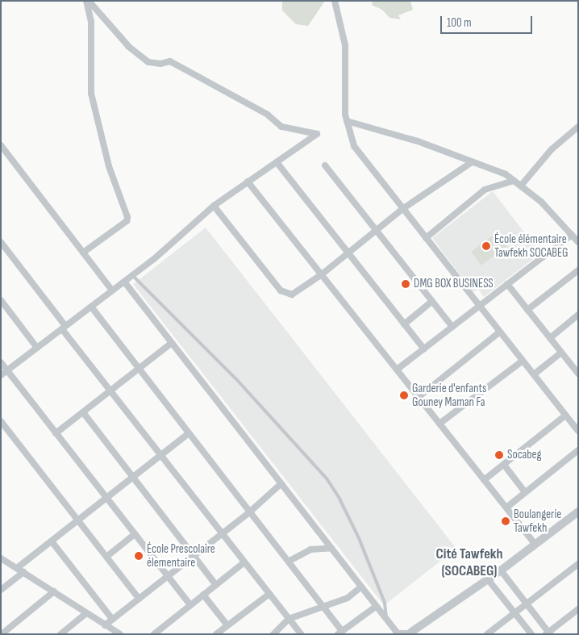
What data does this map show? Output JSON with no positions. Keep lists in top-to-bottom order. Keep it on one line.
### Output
{"districts":["Cité Tawfekh (SOCABEG)"],"places":["École élémentaire Tawfekh SOCABEG","DMG BOX BUSINESS","Garderie d'enfants Gouney Maman Fa","Socabeg","Boulangerie Tawfekh","École Prescolaire élementaire"],"scale_bar":"100 m"}
